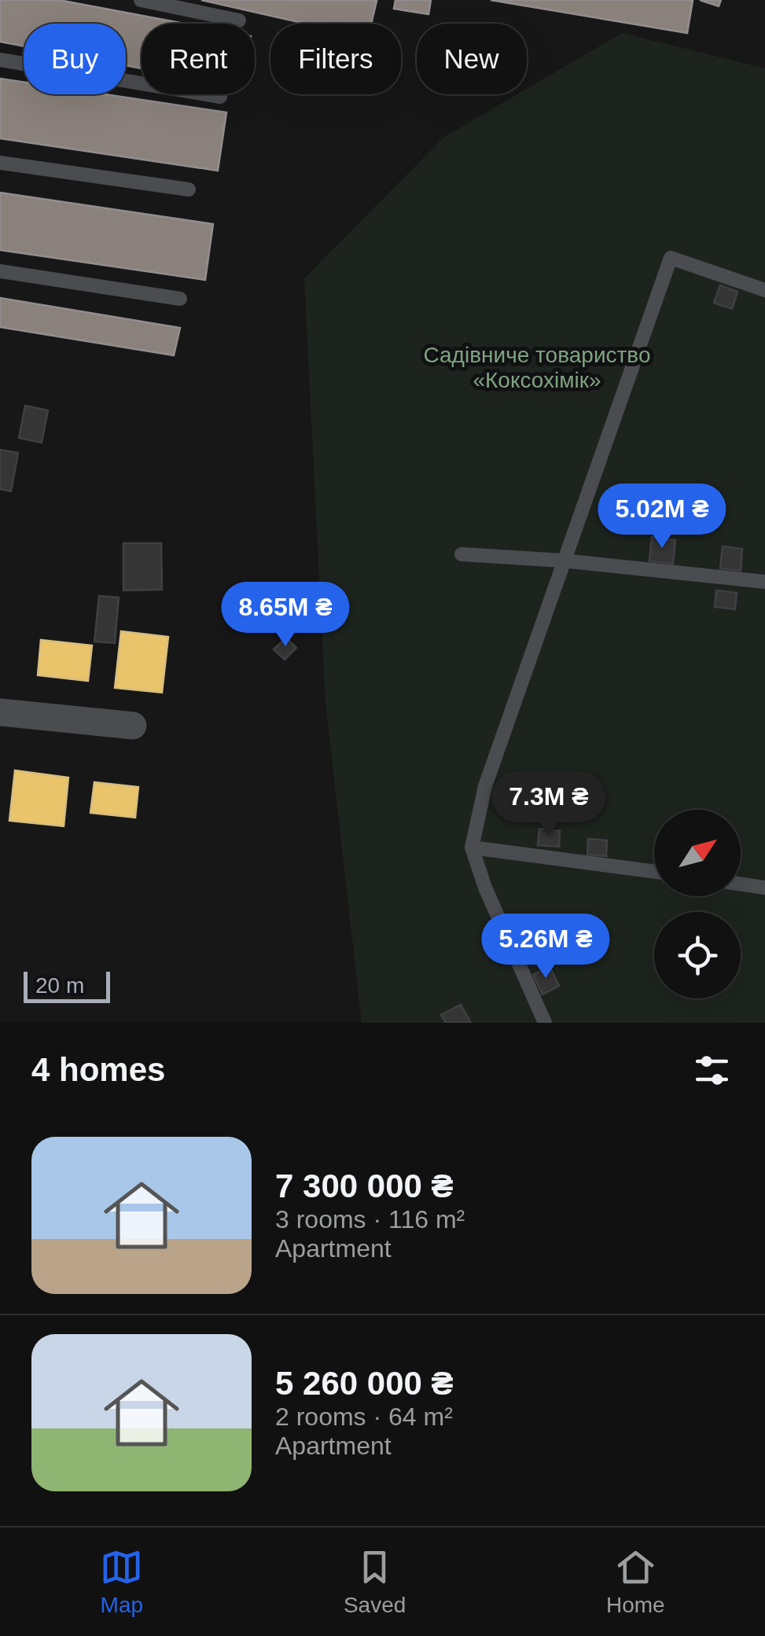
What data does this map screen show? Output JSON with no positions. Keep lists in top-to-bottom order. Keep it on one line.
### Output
{"parks":["Садівниче товариство «Коксохімік»"],"scale_bar":"20 m","north":"top right","page":{"chip":["Buy","Rent","Filters","New"],"price":["5.02M ₴","8.65M ₴","7.3M ₴","5.26M ₴"],"scale":"20 m","heading":"4 homes","list":[{"name":"7 300 000 ₴","note":"3 rooms · 116 m² · Apartment"},{"name":"5 260 000 ₴","note":"2 rooms · 64 m² · Apartment"}],"tabs":["Map","Saved","Home"]}}
